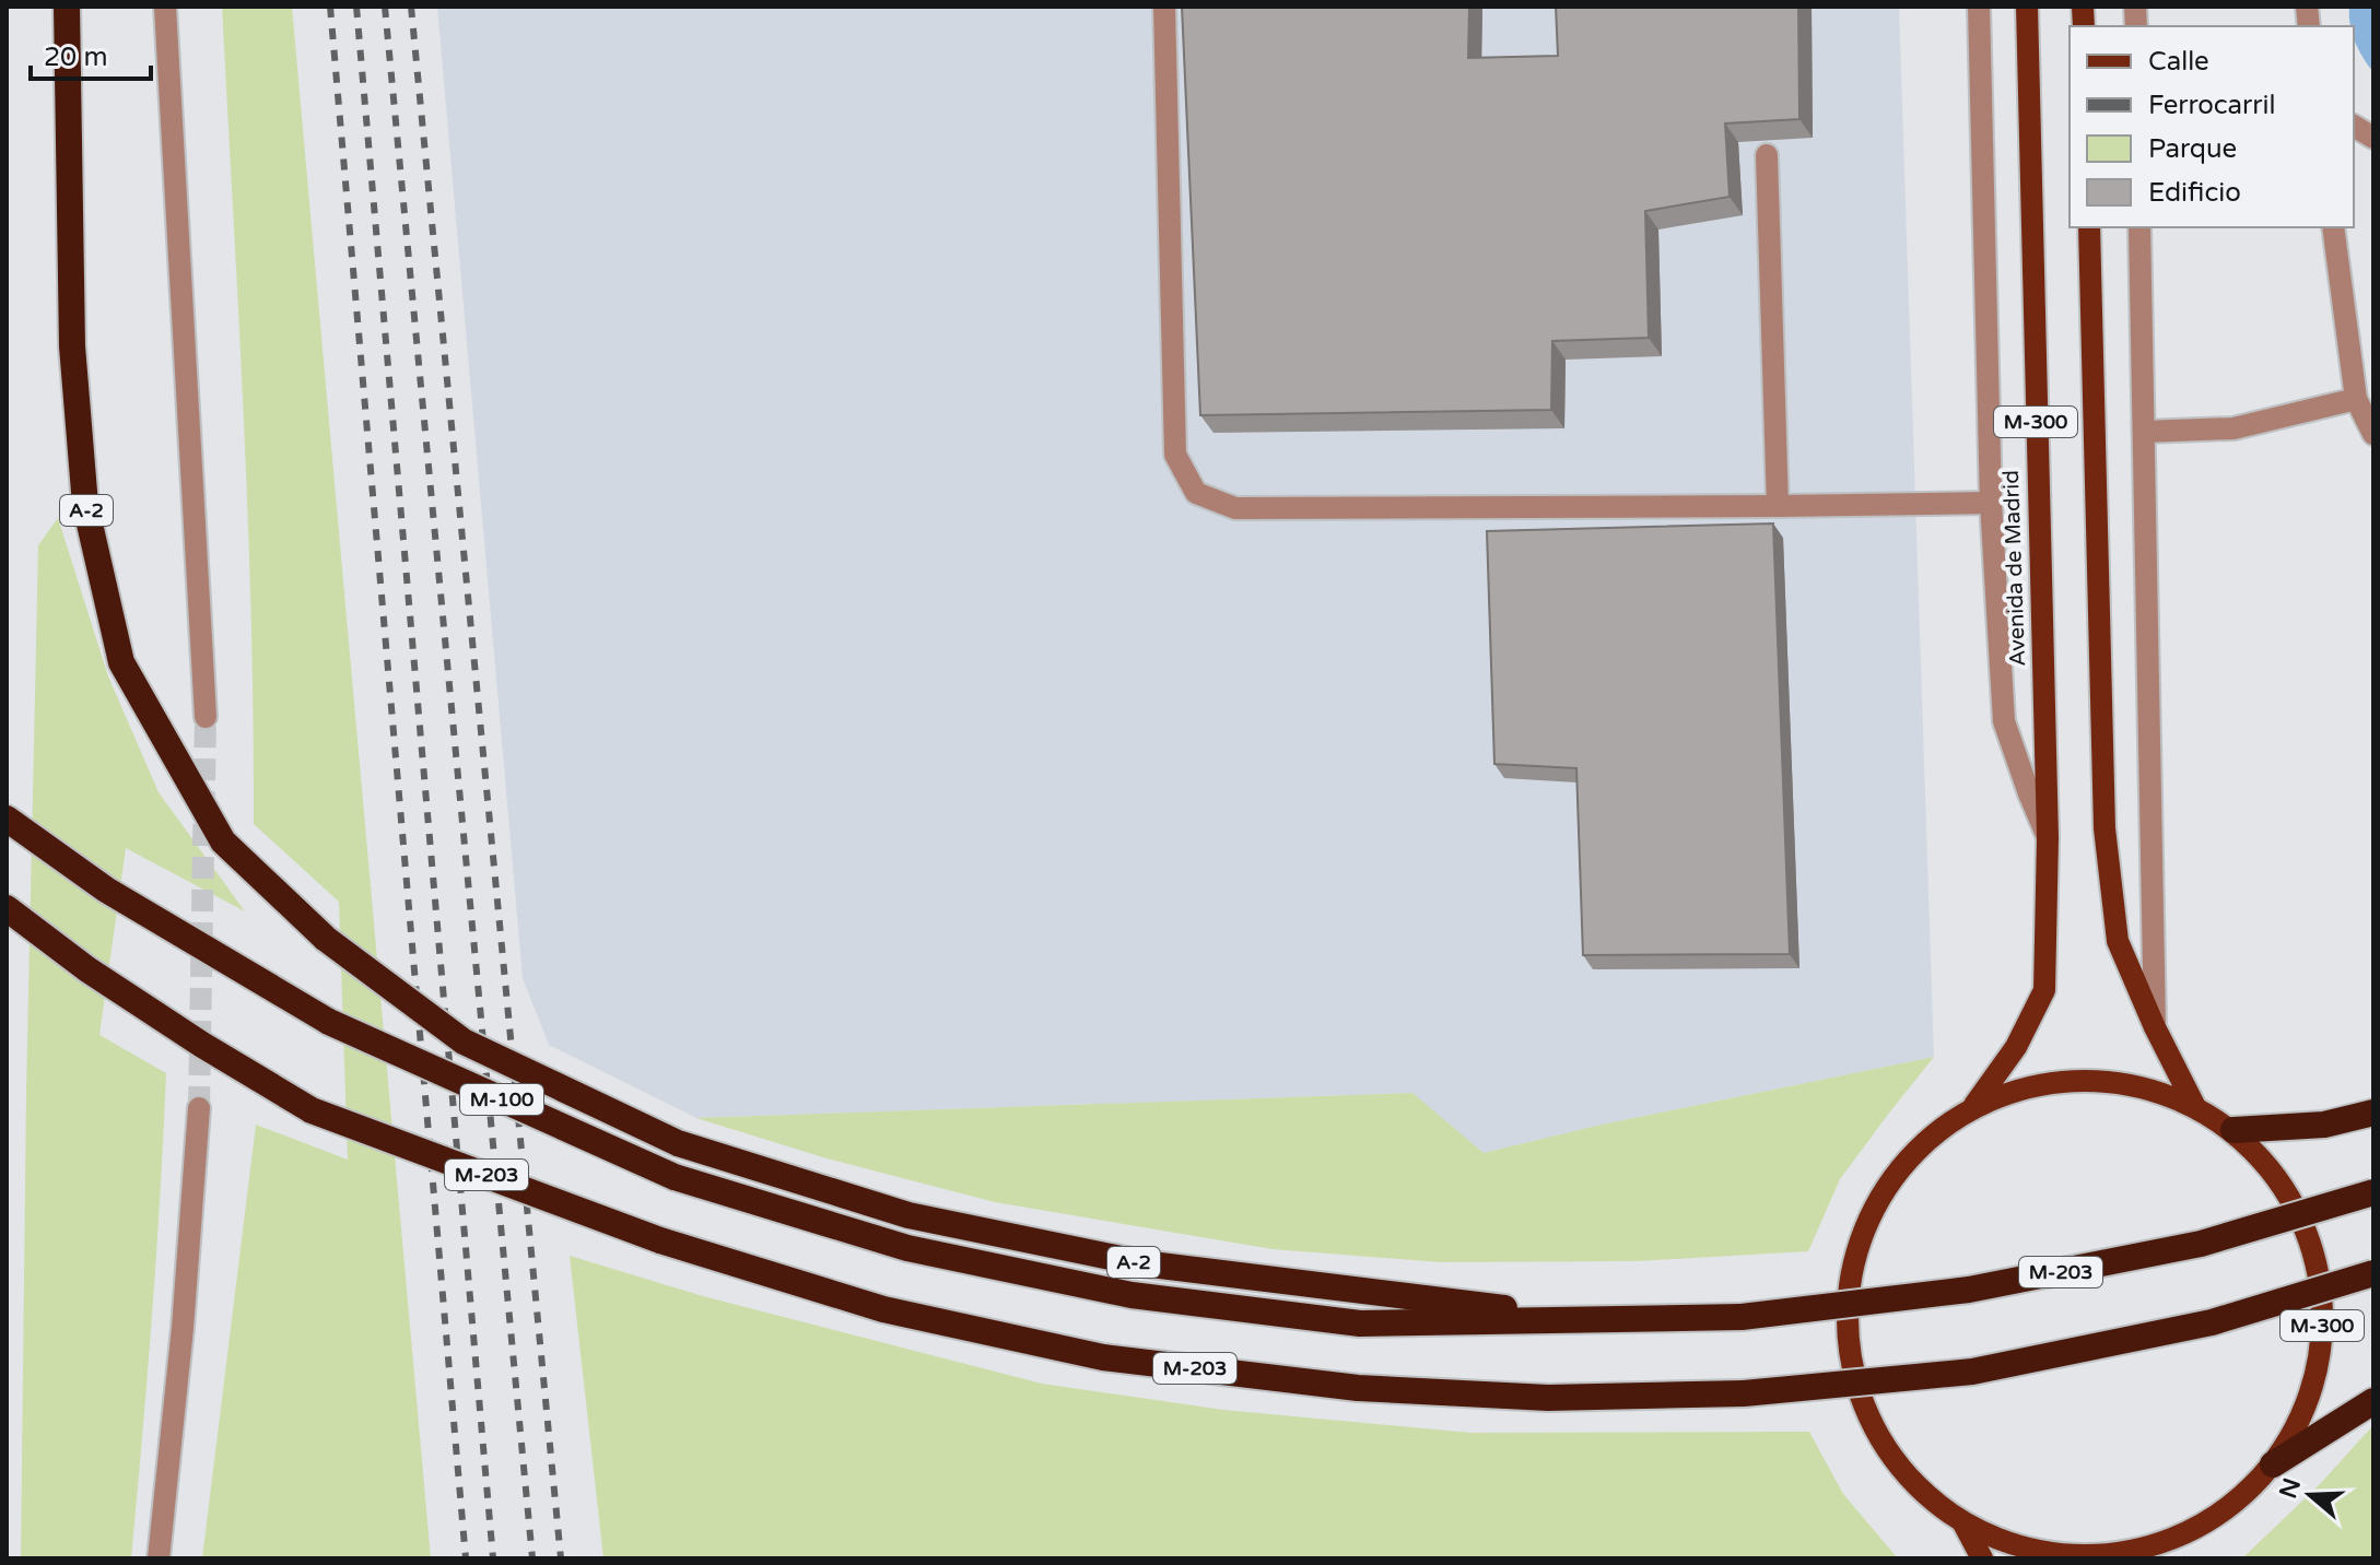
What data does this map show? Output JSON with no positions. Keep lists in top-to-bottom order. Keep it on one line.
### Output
{"streets":{"highway":["A-2","M-100","M-203"],"main road":["M-300","Avenida de Madrid"]},"crossings":[["M-300","Avenida de Madrid"],["A-2","M-203"],["M-100","M-203"]],"legend":["Calle","Ferrocarril","Parque","Edificio"],"scale_bar":"20 m","north":"left"}
